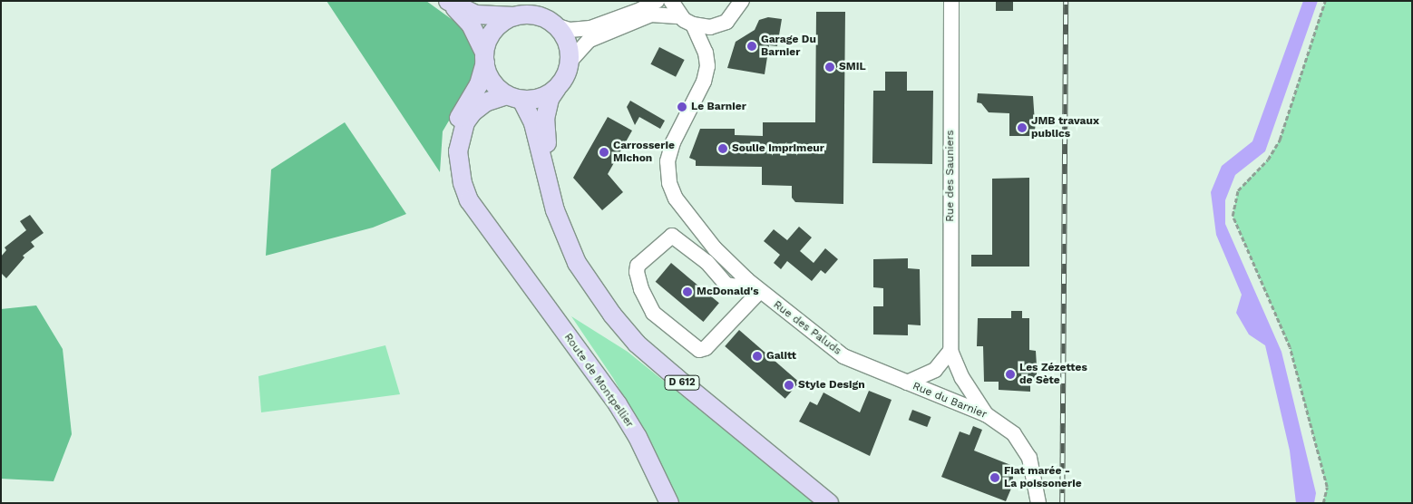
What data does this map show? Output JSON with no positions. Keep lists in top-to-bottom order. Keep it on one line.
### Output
{"streets":{"main road":["Route de Montpellier","D 612"],"street":["Rue des Sauniers","Rue des Paluds","Rue du Barnier"]},"crossings":[["Rue des Sauniers","Rue du Barnier"],["Rue des Paluds","Rue du Barnier"]],"places":["Garage Du Barnier","SMIL","Le Barnier","JMB travaux publics","Soulie imprimeur","Carrosserie Michon","McDonald's","Galitt","Les Zézettes de Sète","Style Design","Fiat marée - La poissonerie"]}
